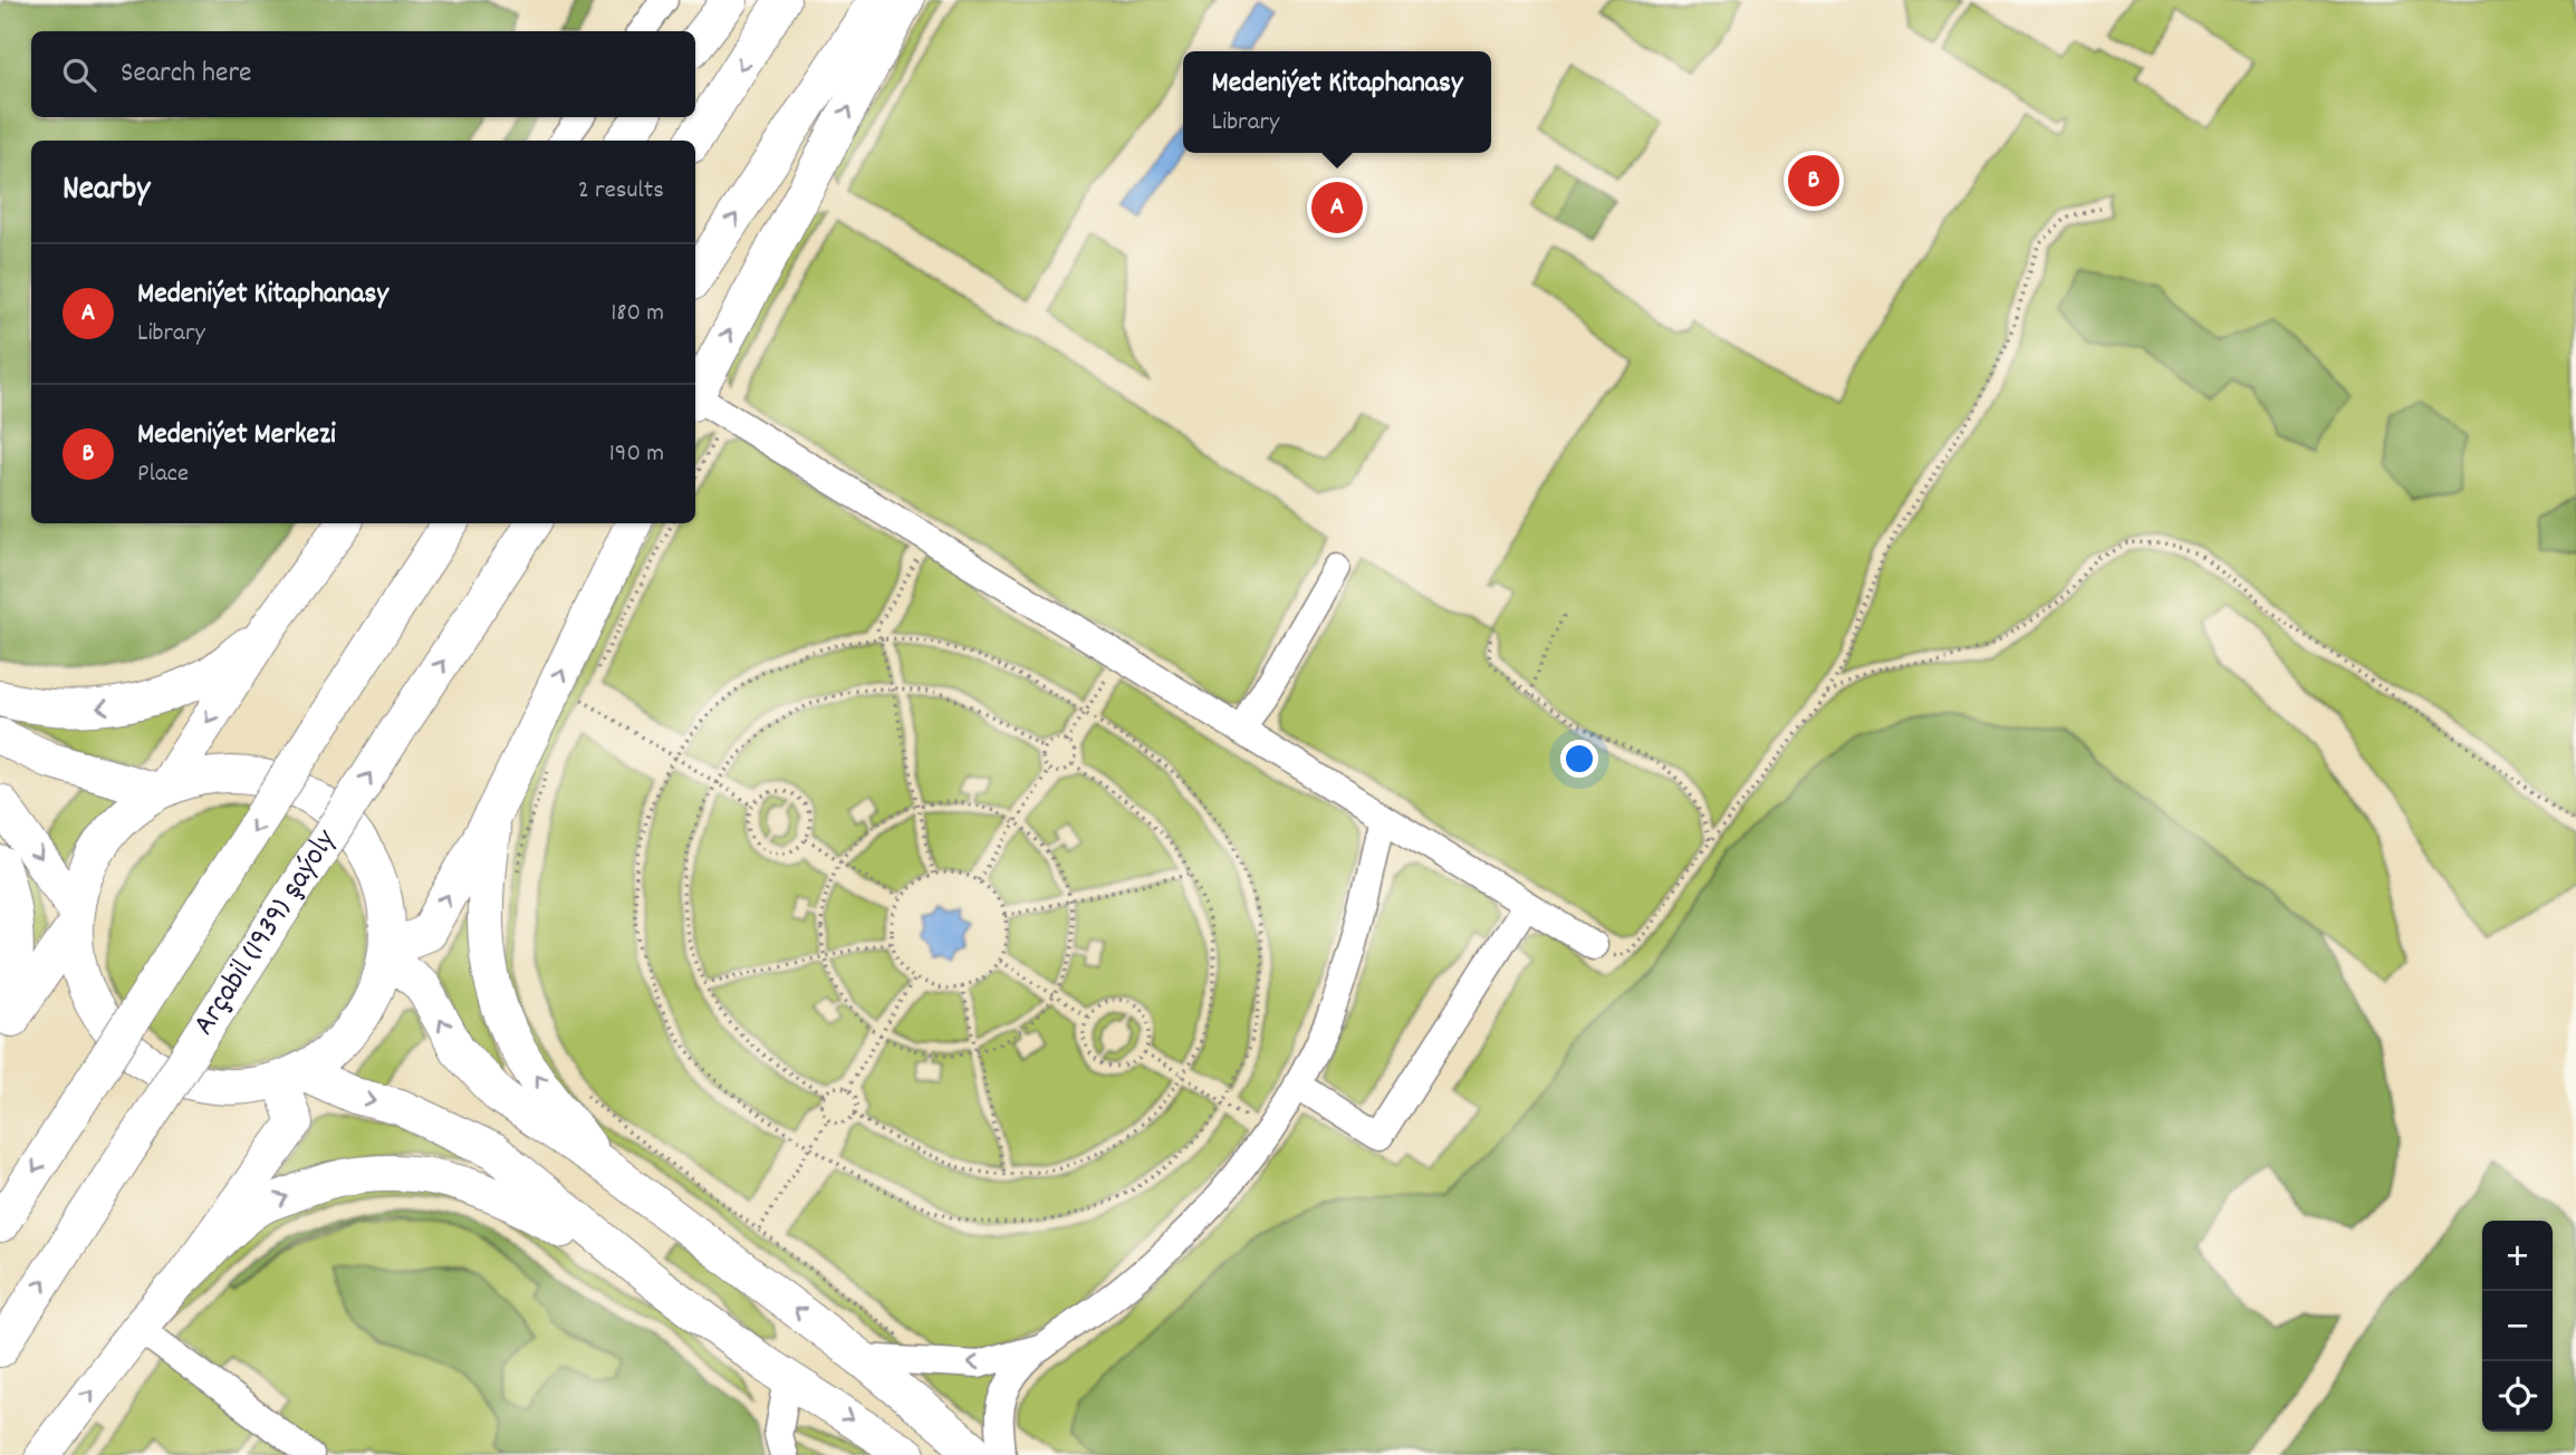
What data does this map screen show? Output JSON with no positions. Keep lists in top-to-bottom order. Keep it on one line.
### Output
{"streets":{"main road":["Arçabil (1939) şaýoly"]},"page":{"search":"Search here","popup":["Medeniýet Kitaphanasy","Library"],"heading":["Nearby","2 results"],"pins":["B","A"],"list":[{"mark":"A","name":"Medeniýet Kitaphanasy","note":"Library","value":"180 m"},{"mark":"B","name":"Medeniýet Merkezi","note":"Place","value":"190 m"}],"map_buttons":["+","−"]}}
